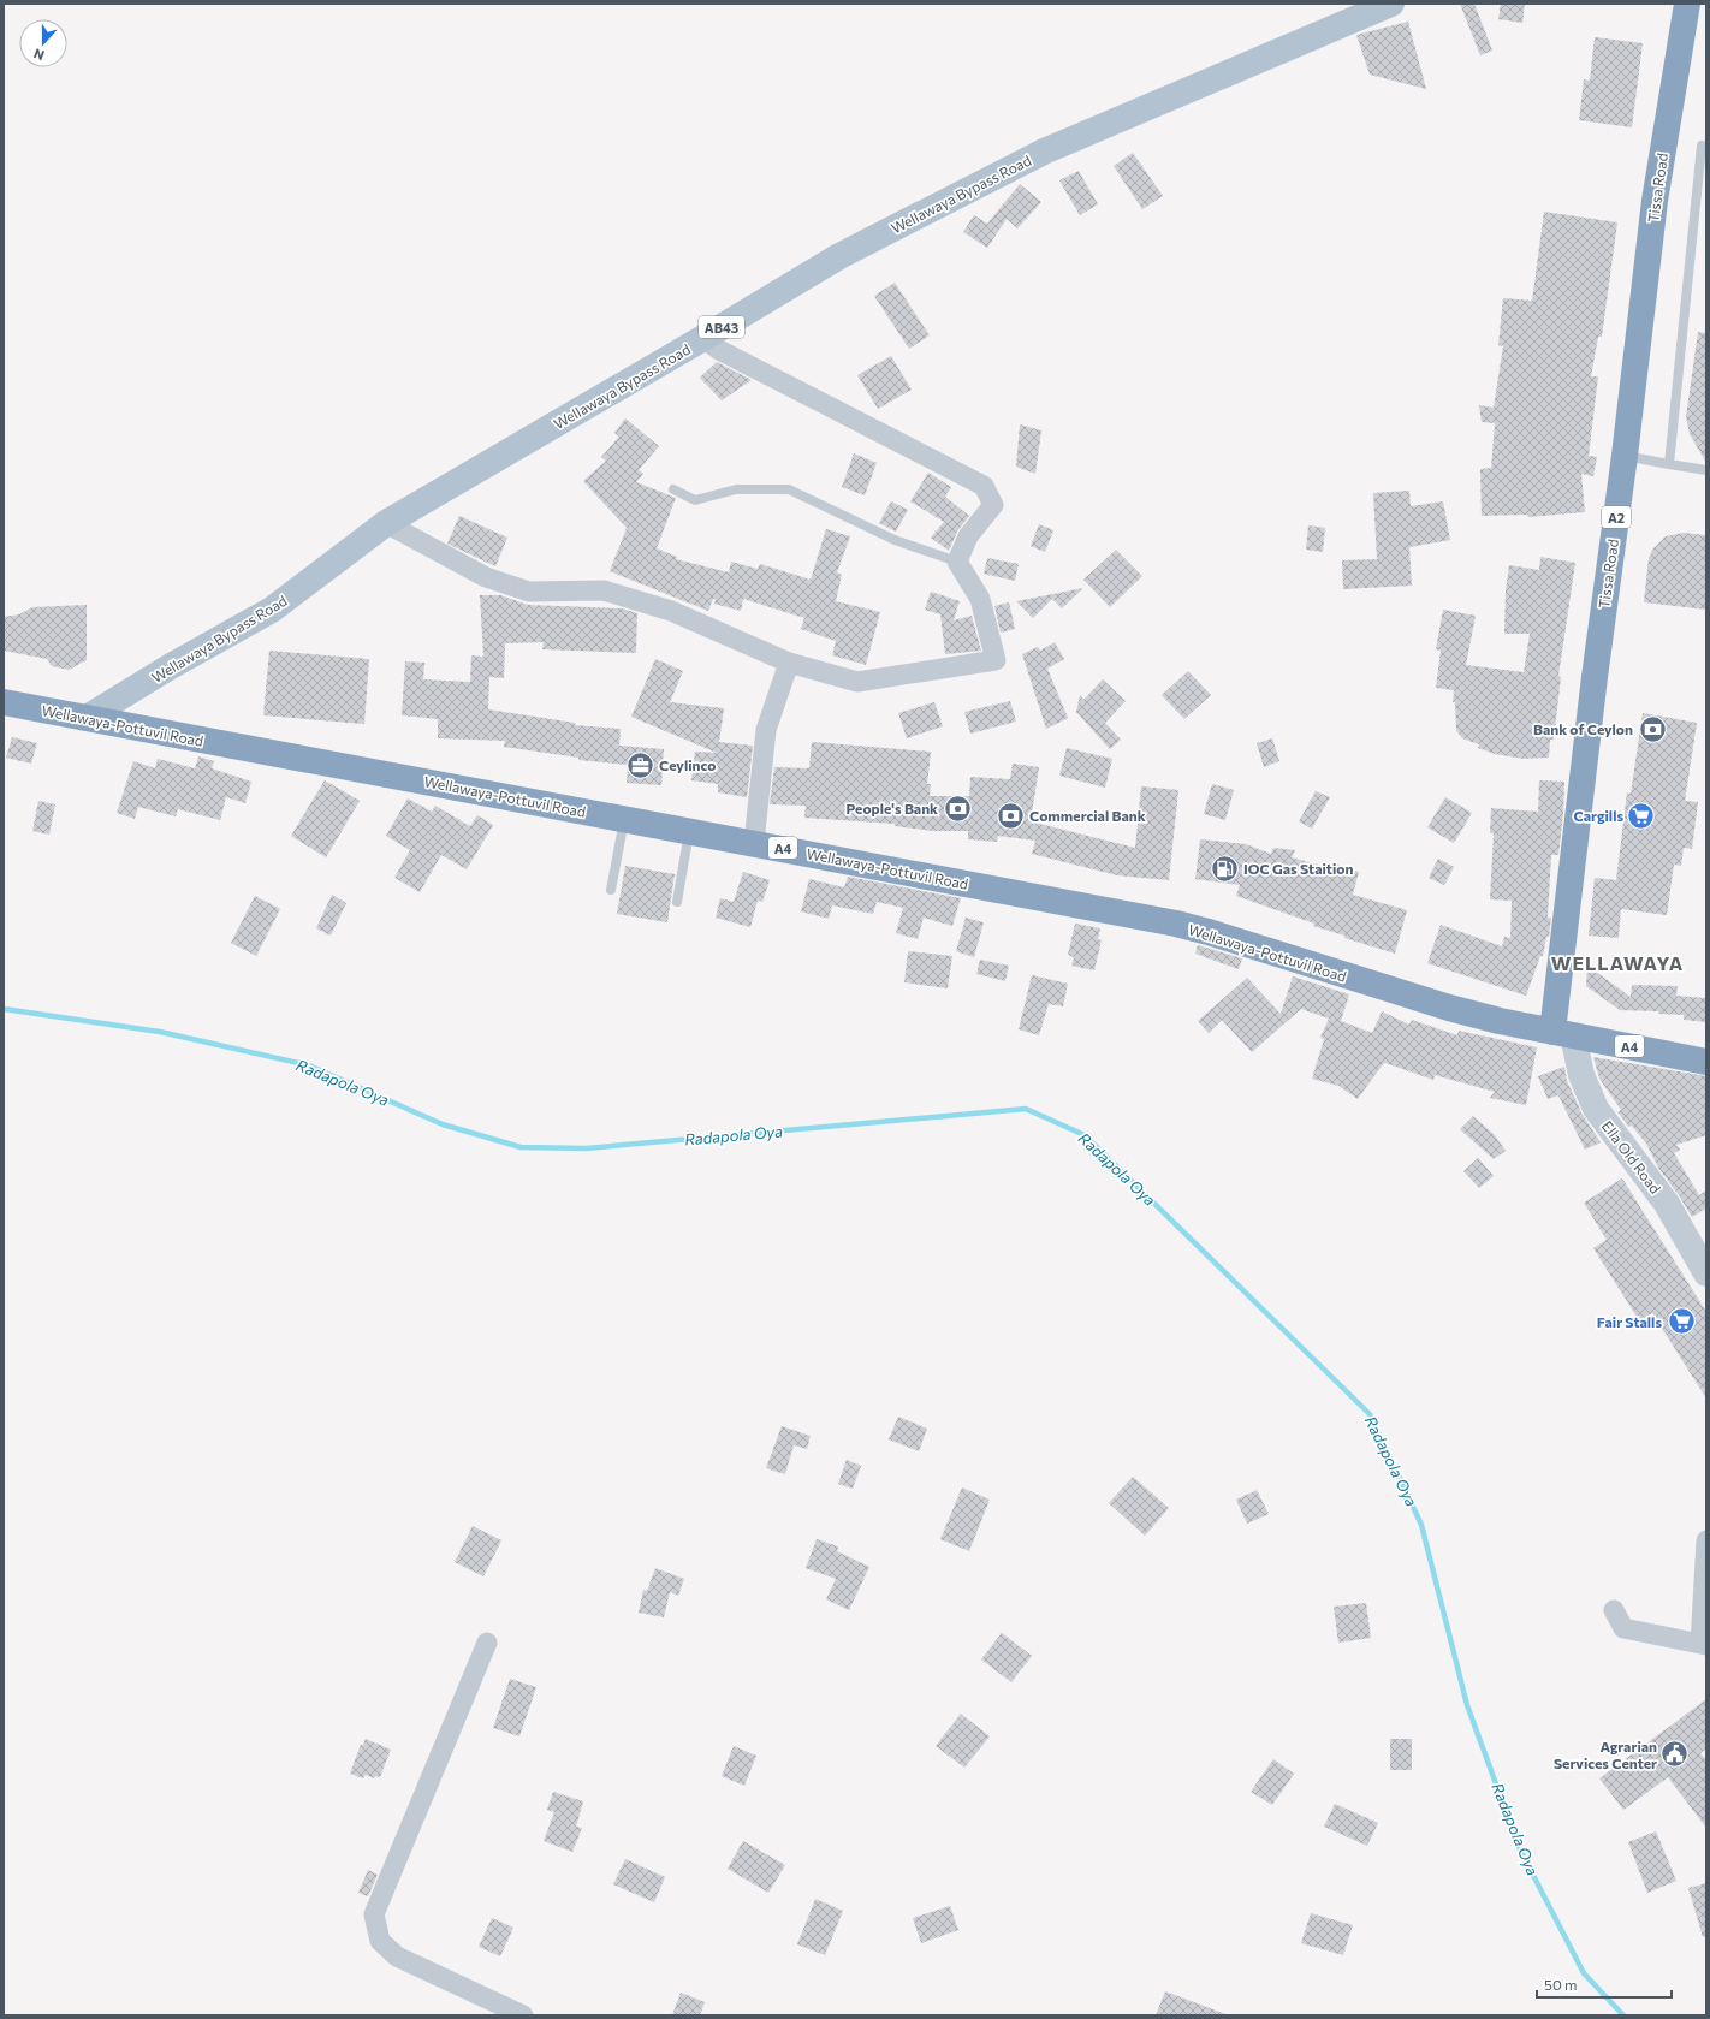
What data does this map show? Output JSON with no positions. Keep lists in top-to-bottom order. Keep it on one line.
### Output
{"streets":{"highway":["Tissa Road","A2","Wellawaya-Pottuvil Road","A4"],"main road":["Wellawaya Bypass Road","AB43","Ella Old Road"]},"crossings":[["Tissa Road","Wellawaya-Pottuvil Road"],["Tissa Road","Ella Old Road"],["Wellawaya Bypass Road","Wellawaya-Pottuvil Road"],["Wellawaya-Pottuvil Road","Ella Old Road"]],"districts":["WELLAWAYA"],"water":["Radapola Oya"],"places":{"bank":["Bank of Ceylon","People's Bank","Commercial Bank"],"office":["Ceylinco"],"supermarket":["Cargills","Fair Stalls"],"fuel station":["IOC Gas Staition"],"public building":["Agrarian Services Center"]},"scale_bar":"50 m","north":"bottom"}
